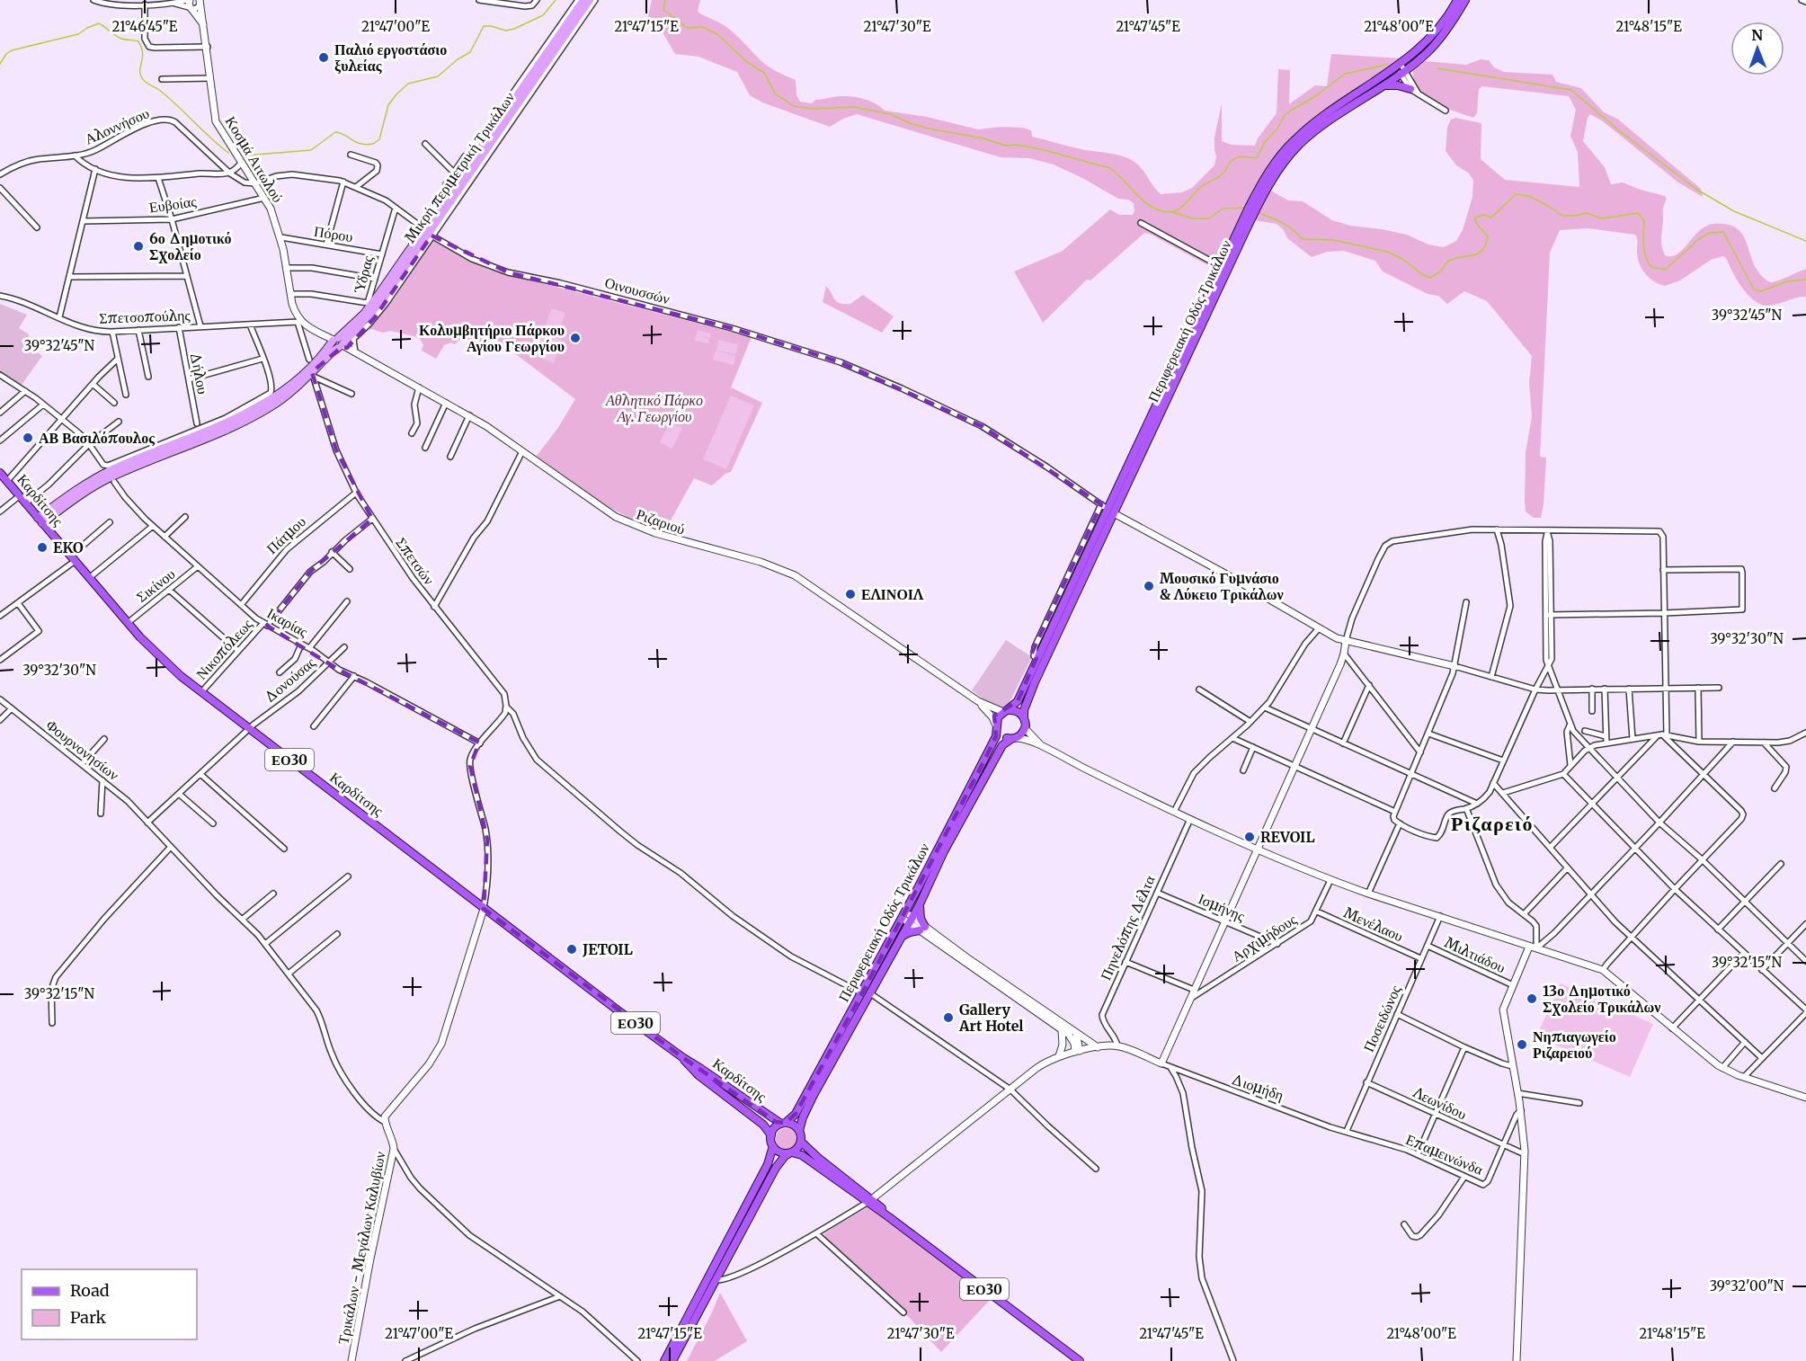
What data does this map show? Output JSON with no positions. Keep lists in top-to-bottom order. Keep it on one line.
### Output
{"streets":{"main road":["Μικρή περιμετρική Τρικάλων","Περιφερειακή Οδός Τρικάλων","Καρδίτσης","ΕΟ30"],"street":["Αλοννήσου","Κοσμά Αιτωλού","Ευβοίας","Πόρου","Ύδρας","Οινουσσών","Σπετσοπούλης","Δήλου","Ριζαριού","Πάτμου","Σπετσών","Σικίνου","Ικαρίας","Νικοπόλεως","Δονούσας","Φουρνονησίων","Ισμήνης","Μενέλαου","Πηνελόπης Δέλτα","Αρχιμήδους","Μιλτιάδου","Ποσειδώνος","Διομήδη","Λεωνίδου","Επαμεινώνδα","Τρικάλων - Μεγάλων Καλυβίων"]},"crossings":[["Αλοννήσου","Κοσμά Αιτωλού"],["Κοσμά Αιτωλού","Ευβοίας"],["Κοσμά Αιτωλού","Πόρου"],["Κοσμά Αιτωλού","Ύδρας"],["Κοσμά Αιτωλού","Σπετσοπούλης"],["Μικρή περιμετρική Τρικάλων","Καρδίτσης"],["Μικρή περιμετρική Τρικάλων","Ριζαριού"],["Μικρή περιμετρική Τρικάλων","Σπετσών"],["Πόρου","Ύδρας"],["Οινουσσών","Περιφερειακή Οδός Τρικάλων"],["Σπετσοπούλης","Δήλου"],["Περιφερειακή Οδός Τρικάλων","Καρδίτσης"],["Περιφερειακή Οδός Τρικάλων","Ριζαριού"],["Περιφερειακή Οδός Τρικάλων","Σπετσών"],["Περιφερειακή Οδός Τρικάλων","ΕΟ30"],["Καρδίτσης","Σικίνου"],["Καρδίτσης","Νικοπόλεως"],["Καρδίτσης","Δονούσας"],["Καρδίτσης","ΕΟ30"],["Πάτμου","Σπετσών"],["Πάτμου","Ικαρίας"],["Σπετσών","Νικοπόλεως"],["Σικίνου","Ικαρίας"],["Ικαρίας","Νικοπόλεως"],["Ικαρίας","Δονούσας"],["Δονούσας","Φουρνονησίων"],["Φουρνονησίων","Τρικάλων - Μεγάλων Καλυβίων"],["Ισμήνης","Πηνελόπης Δέλτα"],["Ισμήνης","Αρχιμήδους"],["Μενέλαου","Αρχιμήδους"],["Μενέλαου","Ποσειδώνος"],["Μιλτιάδου","Ποσειδώνος"],["Ποσειδώνος","Διομήδη"],["Ποσειδώνος","Λεωνίδου"],["Ποσειδώνος","Επαμεινώνδα"],["Διομήδη","Επαμεινώνδα"],["Λεωνίδου","Επαμεινώνδα"]],"districts":["Ριζαρειό"],"parks":["Αθλητικό Πάρκο Αγ. Γεωργίου"],"places":["Παλιό εργοστάσιο ξυλείας","6ο Δημοτικό Σχολείο","Κολυμβητήριο Πάρκου Αγίου Γεωργίου","ΑΒ Βασιλόπουλος","EKO","Μουσικό Γυμνάσιο & Λύκειο Τρικάλων","ΕΛΙΝΟΙΛ","REVOIL","JETOIL","13ο Δημοτικό Σχολείο Τρικάλων","Gallery Art Hotel","Νηπιαγωγείο Ριζαρειού"],"legend":["Road","Park"],"north":"top","coordinates":["21°46'45\"E","21°47'00\"E","21°47'15\"E","21°47'30\"E","21°47'45\"E","21°48'00\"E","21°48'15\"E","39°32'45\"N","39°32'30\"N","39°32'15\"N","39°32'00\"N"]}
